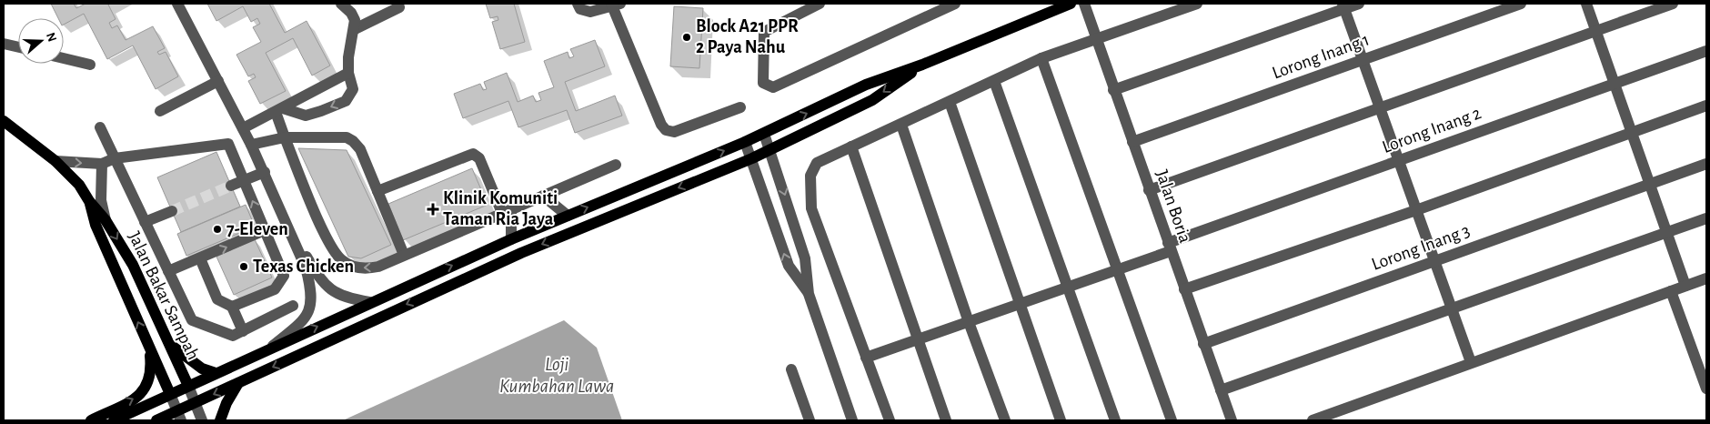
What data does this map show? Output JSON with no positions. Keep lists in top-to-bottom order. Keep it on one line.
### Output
{"streets":{"main road":["Jalan Bakar Sampah"],"street":["Lorong Inang 1","Lorong Inang 2","Jalan Boria","Lorong Inang 3"]},"crossings":[["Lorong Inang 1","Jalan Boria"],["Lorong Inang 2","Jalan Boria"],["Jalan Boria","Lorong Inang 3"]],"water":["Loji Kumbahan Lawa"],"places":{"other":["Block A21 PPR 2 Paya Nahu","7-Eleven","Texas Chicken"],"health":["Klinik Komuniti Taman Ria Jaya"]},"north":"right"}
